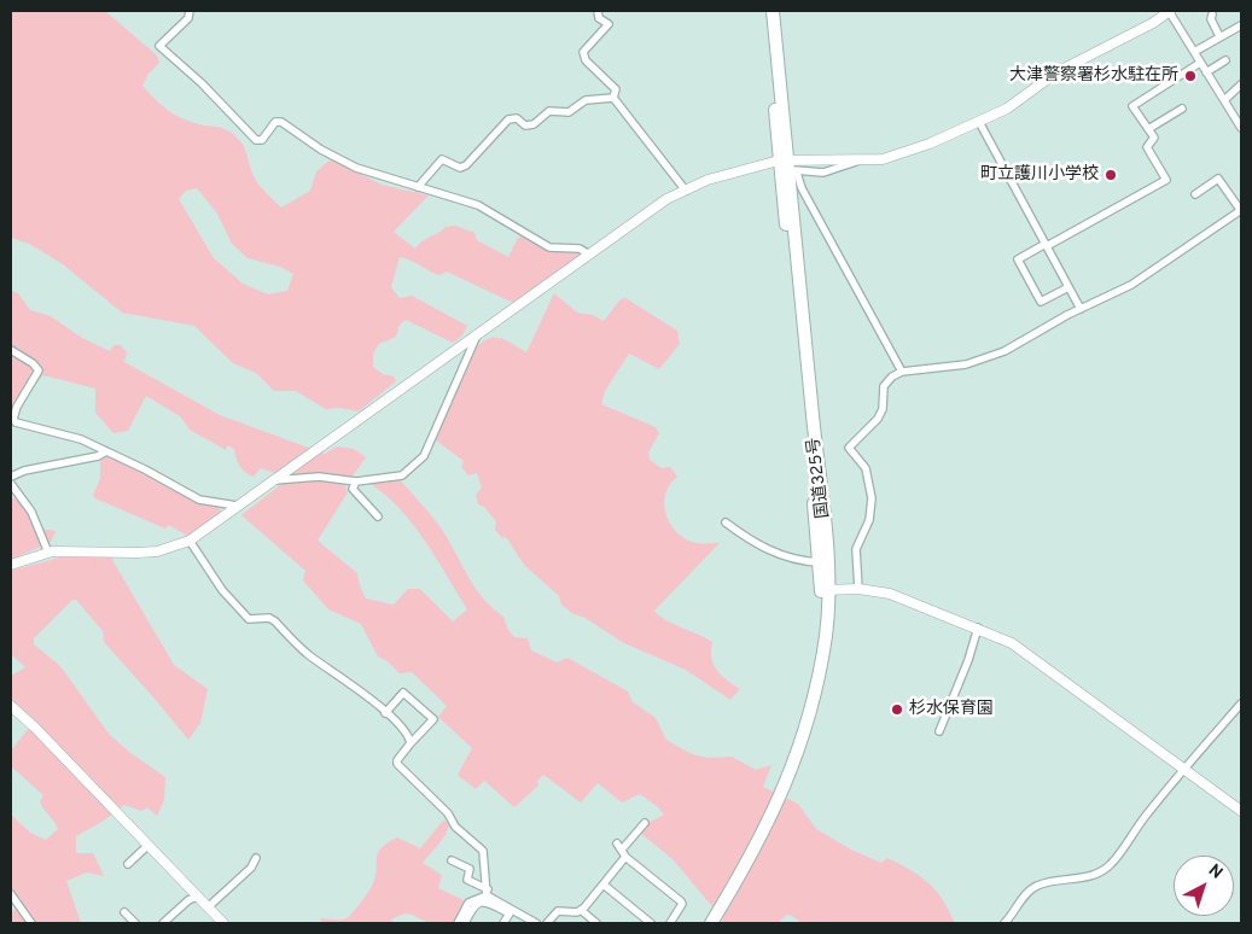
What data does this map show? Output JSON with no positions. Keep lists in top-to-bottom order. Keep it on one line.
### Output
{"streets":{"highway":["国道325号"]},"places":["大津警察署杉水駐在所","町立護川小学校","杉水保育園"],"north":"top right"}
